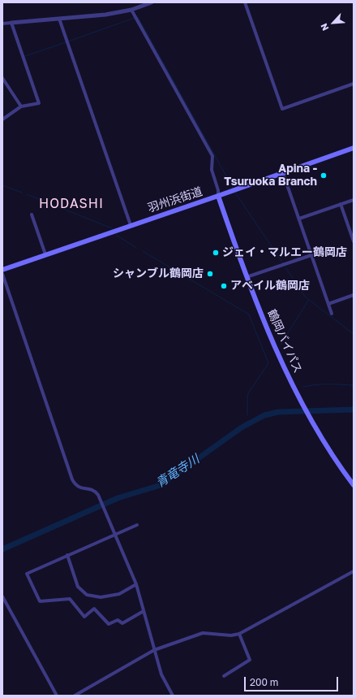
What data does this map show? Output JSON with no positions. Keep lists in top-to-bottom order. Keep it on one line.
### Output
{"streets":{"main road":["羽州浜街道","鶴岡バイパス"]},"crossings":[["羽州浜街道","鶴岡バイパス"]],"districts":["HODASHI"],"water":["青竜寺川"],"places":["Apina - Tsuruoka Branch","ジェイ・マルエー鶴岡店","シャンブル鶴岡店","アベイル鶴岡店"],"scale_bar":"200 m","north":"bottom left"}
